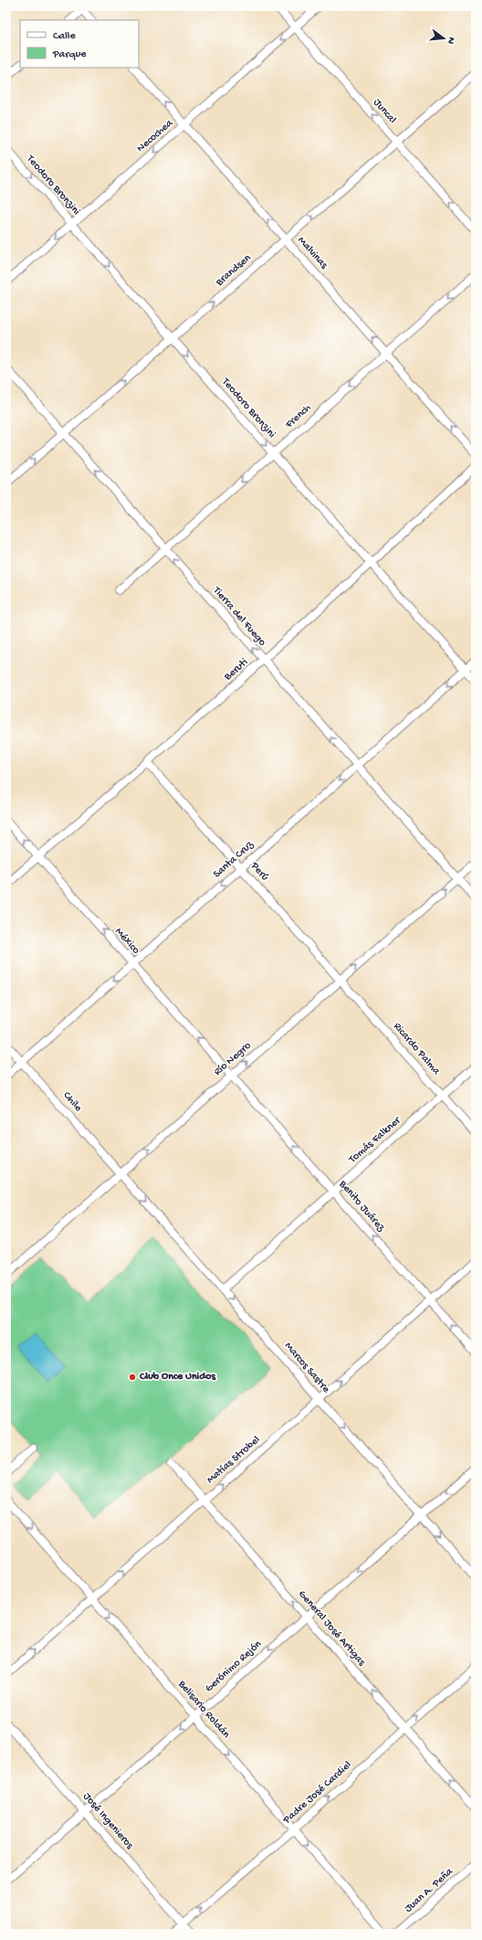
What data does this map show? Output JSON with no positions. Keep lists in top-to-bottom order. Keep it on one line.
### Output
{"streets":{"street":["Juncal","Necochea","Teodoro Bronzini","Malvinas","Brandsen","French","Tierra del Fuego","Beruti","Santa Cruz","Perú","México","Ricardo Palma","Río Negro","Chile","Tomás Falkner","Benito Juárez","Marcos Sastre","Matías Strobel","General José Artigas","Gerónimo Rejón","Belisario Roldán","Padre José Cardiel","José Ingenieros","Juan A. Peña"]},"crossings":[["Juncal","Necochea"],["Juncal","Brandsen"],["Necochea","Teodoro Bronzini"],["Necochea","Malvinas"],["Teodoro Bronzini","Brandsen"],["Teodoro Bronzini","French"],["Teodoro Bronzini","Beruti"],["Teodoro Bronzini","Santa Cruz"],["Malvinas","Brandsen"],["Malvinas","French"],["Brandsen","Tierra del Fuego"],["French","Tierra del Fuego"],["Tierra del Fuego","Beruti"],["Tierra del Fuego","Santa Cruz"],["Tierra del Fuego","Río Negro"],["Beruti","Perú"],["Beruti","México"],["Santa Cruz","Perú"],["Santa Cruz","México"],["Santa Cruz","Chile"],["Perú","Ricardo Palma"],["Perú","Río Negro"],["México","Río Negro"],["México","Benito Juárez"],["Ricardo Palma","Río Negro"],["Ricardo Palma","Tomás Falkner"],["Río Negro","Chile"],["Río Negro","Benito Juárez"],["Río Negro","Marcos Sastre"],["Chile","Marcos Sastre"],["Tomás Falkner","Benito Juárez"],["Tomás Falkner","Marcos Sastre"],["Benito Juárez","Matías Strobel"],["Marcos Sastre","Matías Strobel"],["Marcos Sastre","Gerónimo Rejón"],["Matías Strobel","General José Artigas"],["Matías Strobel","Belisario Roldán"],["General José Artigas","Gerónimo Rejón"],["General José Artigas","Padre José Cardiel"],["Gerónimo Rejón","Belisario Roldán"],["Gerónimo Rejón","José Ingenieros"],["Belisario Roldán","Padre José Cardiel"],["Padre José Cardiel","José Ingenieros"]],"one_way":["Juncal","Necochea","Teodoro Bronzini","Malvinas","Brandsen","French","Tierra del Fuego","Santa Cruz","México","Río Negro","Benito Juárez","Marcos Sastre","Matías Strobel","General José Artigas","Gerónimo Rejón","Belisario Roldán","Padre José Cardiel"],"places":["Club Once Unidos"],"legend":["Calle","Parque"],"north":"right"}
